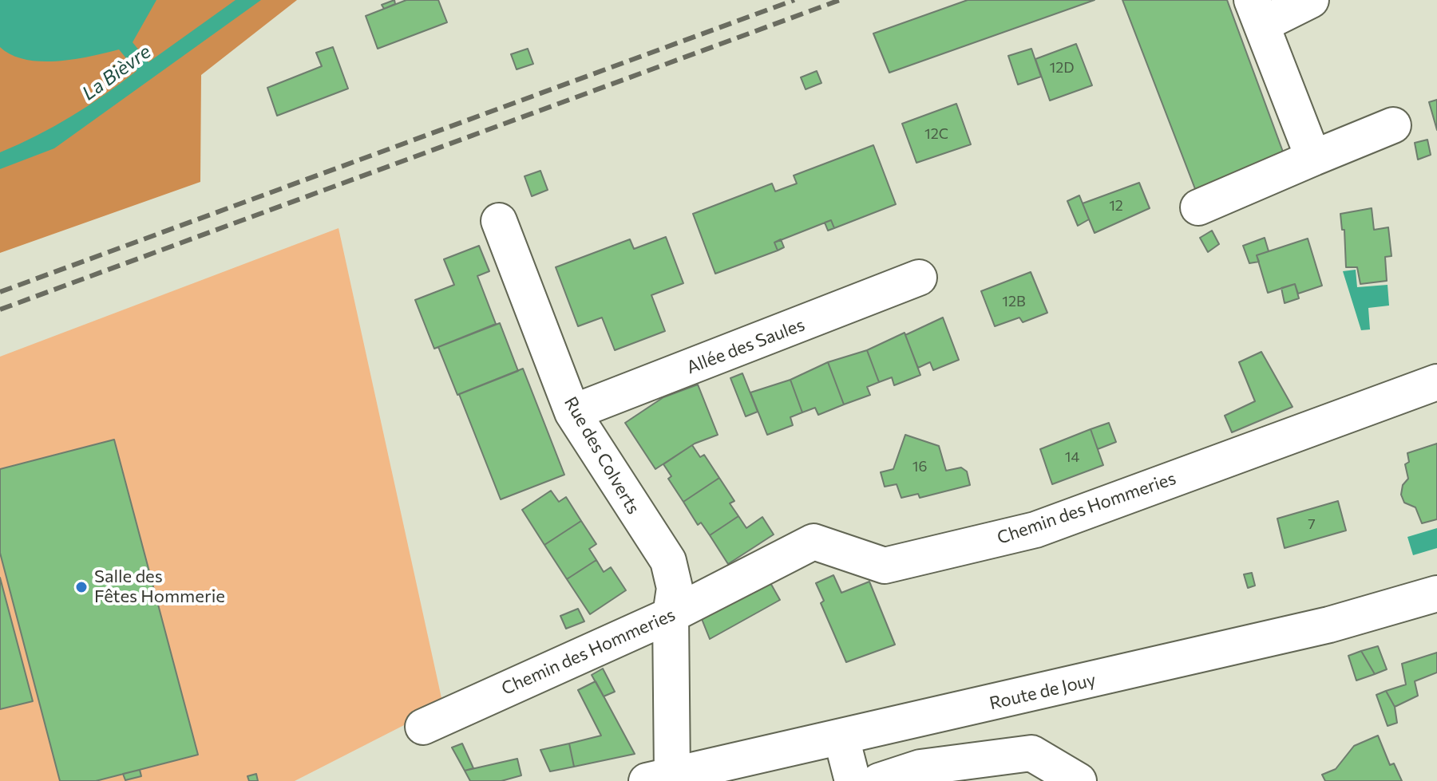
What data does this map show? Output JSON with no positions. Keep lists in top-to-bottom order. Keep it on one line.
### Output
{"streets":{"street":["Allée des Saules","Rue des Colverts","Chemin des Hommeries","Route de Jouy"]},"crossings":[["Allée des Saules","Rue des Colverts"],["Rue des Colverts","Chemin des Hommeries"],["Rue des Colverts","Route de Jouy"]],"water":["La Bièvre"],"places":["Salle des Fêtes Hommerie"],"house_numbers":["12D","12C","12","12B","14","16","7"]}
